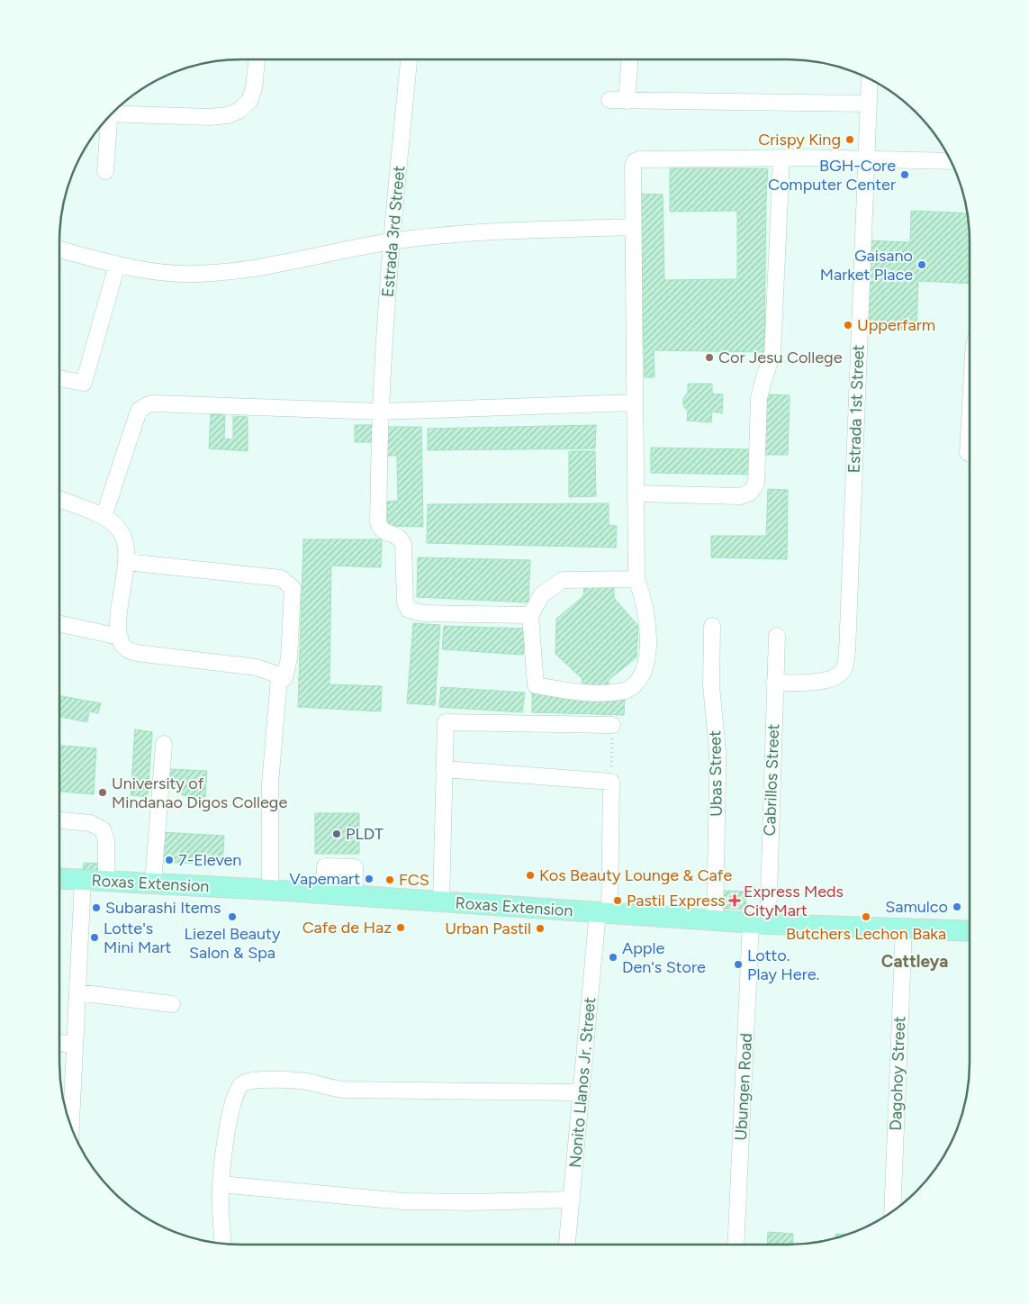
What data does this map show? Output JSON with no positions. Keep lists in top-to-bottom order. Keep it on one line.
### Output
{"streets":{"main road":["Roxas Extension"],"street":["Estrada 3rd Street","Estrada 1st Street","Ubas Street","Cabrillos Street","Dagohoy Street","Nonito Llanos Jr. Street","Ubungen Road"]},"crossings":[["Estrada 1st Street","Cabrillos Street"],["Ubas Street","Roxas Extension"],["Cabrillos Street","Roxas Extension"],["Cabrillos Street","Ubungen Road"],["Roxas Extension","Dagohoy Street"],["Roxas Extension","Nonito Llanos Jr. Street"],["Roxas Extension","Ubungen Road"]],"districts":["Cattleya"],"places":{"other":["Crispy King","BGH-Core Computer Center","Gaisano Market Place","Upperfarm","Cor Jesu College","University of Mindanao Digos College","PLDT","7-Eleven","Kos Beauty Lounge & Cafe","Vapemart","FCS","Pastil Express","Samulco","Subarashi Items","Liezel Beauty Salon & Spa","Butchers Lechon Baka","Cafe de Haz","Urban Pastil","Lotte's Mini Mart","Apple Den's Store","Lotto. Play Here."],"health":["Express Meds CityMart"]}}
